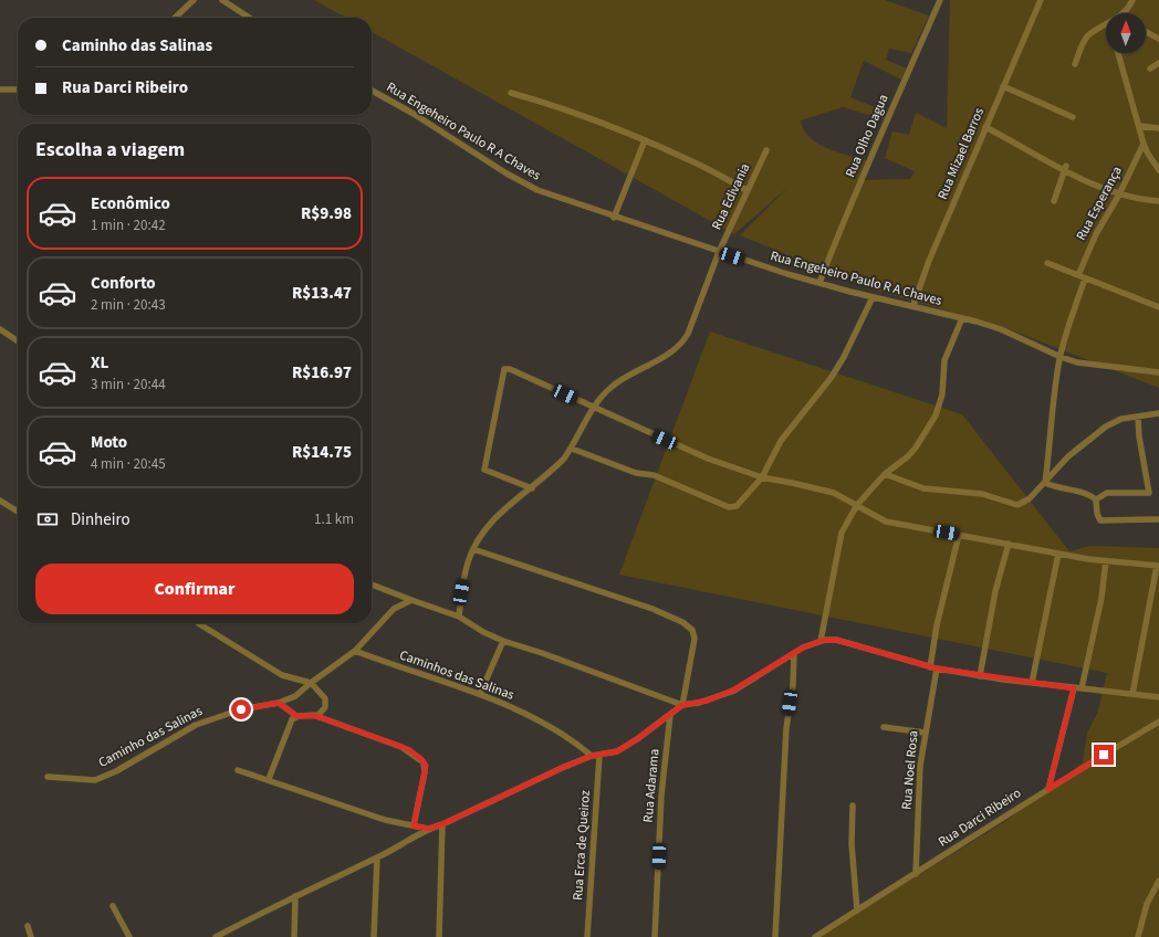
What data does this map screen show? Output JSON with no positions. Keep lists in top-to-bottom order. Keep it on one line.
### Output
{"streets":{"street":["Rua Engeheiro Paulo R A Chaves","Rua Olho Dagua","Rua Mizael Barros","Rua Edivania","Rua Esperança","Caminhos das Salinas","Caminho das Salinas","Rua Noel Rosa","Rua Adarama","Rua Darci Ribeiro","Rua Erca de Queiroz"]},"crossings":[["Rua Engeheiro Paulo R A Chaves","Rua Olho Dagua"],["Rua Engeheiro Paulo R A Chaves","Rua Mizael Barros"],["Rua Engeheiro Paulo R A Chaves","Rua Edivania"],["Caminhos das Salinas","Caminho das Salinas"],["Rua Noel Rosa","Rua Darci Ribeiro"]],"north":"top","page":{"banner":["Caminho das Salinas","Rua Darci Ribeiro"],"heading":"Escolha a viagem","list":[{"name":"Econômico","note":"1 min · 20:42","value":"R$9.98"},{"name":"Conforto","note":"2 min · 20:43","value":"R$13.47"},{"name":"XL","note":"3 min · 20:44","value":"R$16.97"},{"name":"Moto","note":"4 min · 20:45","value":"R$14.75"}],"pay":["Dinheiro","1.1 km"],"buttons":"Confirmar"}}
